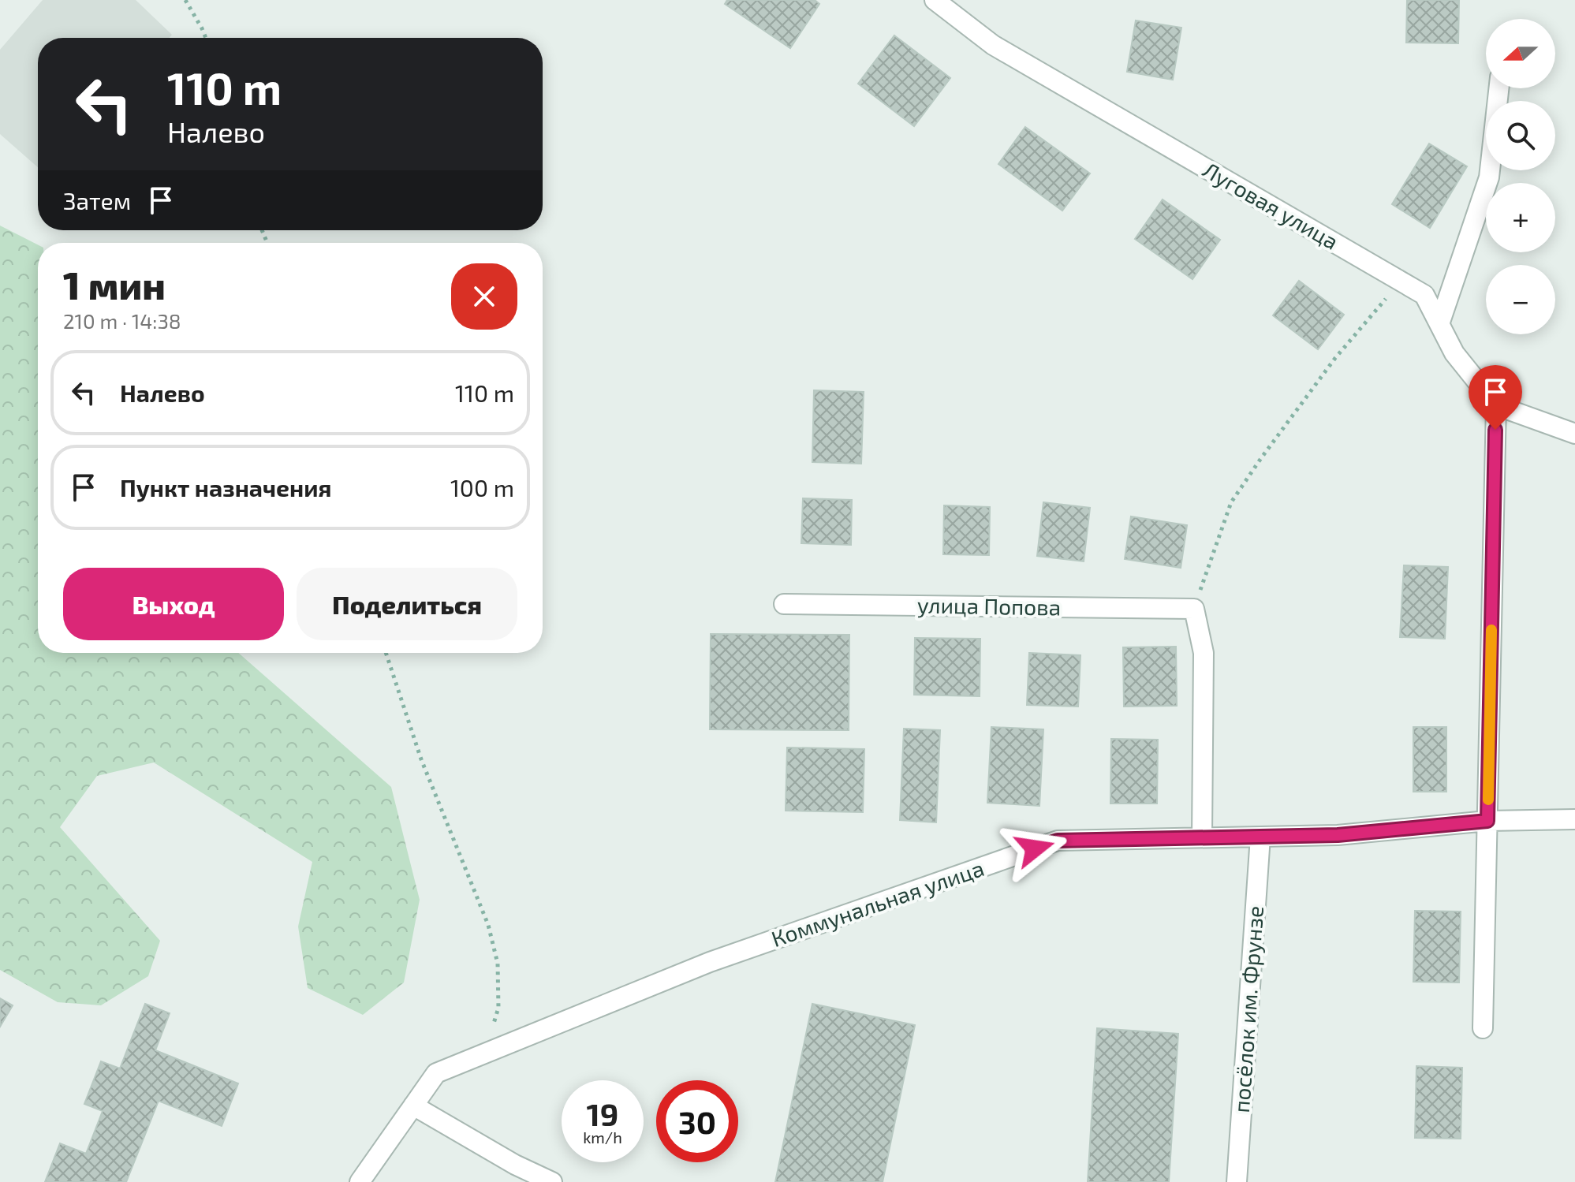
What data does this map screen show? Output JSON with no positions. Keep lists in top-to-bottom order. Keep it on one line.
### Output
{"streets":{"street":["Луговая улица","улица Попова","Коммунальная улица","посёлок им. Фрунзе"]},"crossings":[["Коммунальная улица","посёлок им. Фрунзе"]],"north":"left","page":{"map_buttons":["+","−"],"turn":["110 m","Налево"],"then":"Затем","heading":["1 мин","210 m · 14:38"],"list":[{"name":"Налево","value":"110 m"},{"name":"Пункт назначения","value":"100 m"}],"buttons":["Выход","Поделиться"],"speed":"19 km/h","limit":"30"}}
